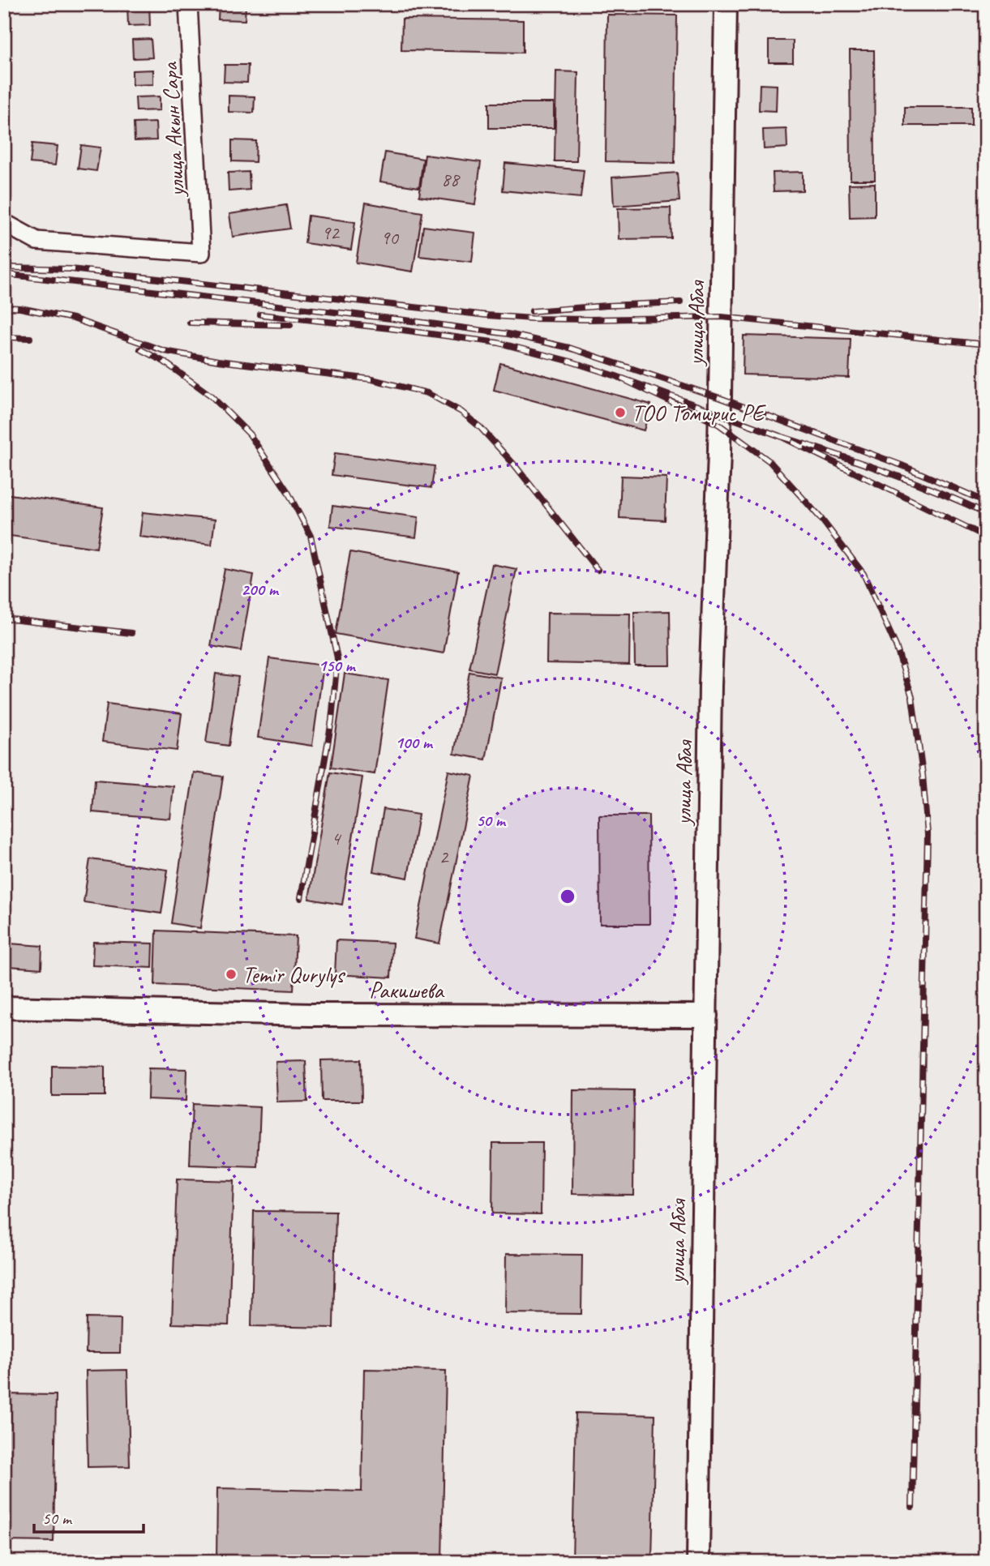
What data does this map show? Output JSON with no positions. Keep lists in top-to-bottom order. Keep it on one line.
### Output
{"streets":{"street":["улица Акын Сара","улица Абая","Ракишева"]},"crossings":[["улица Абая","Ракишева"]],"places":["ТОО Томирис РЕ","Temir Qurylys"],"house_numbers":["88","92","90","4","2"],"scale_bar":"50 m","rings":["200 m","150 m","100 m","50 m"]}
